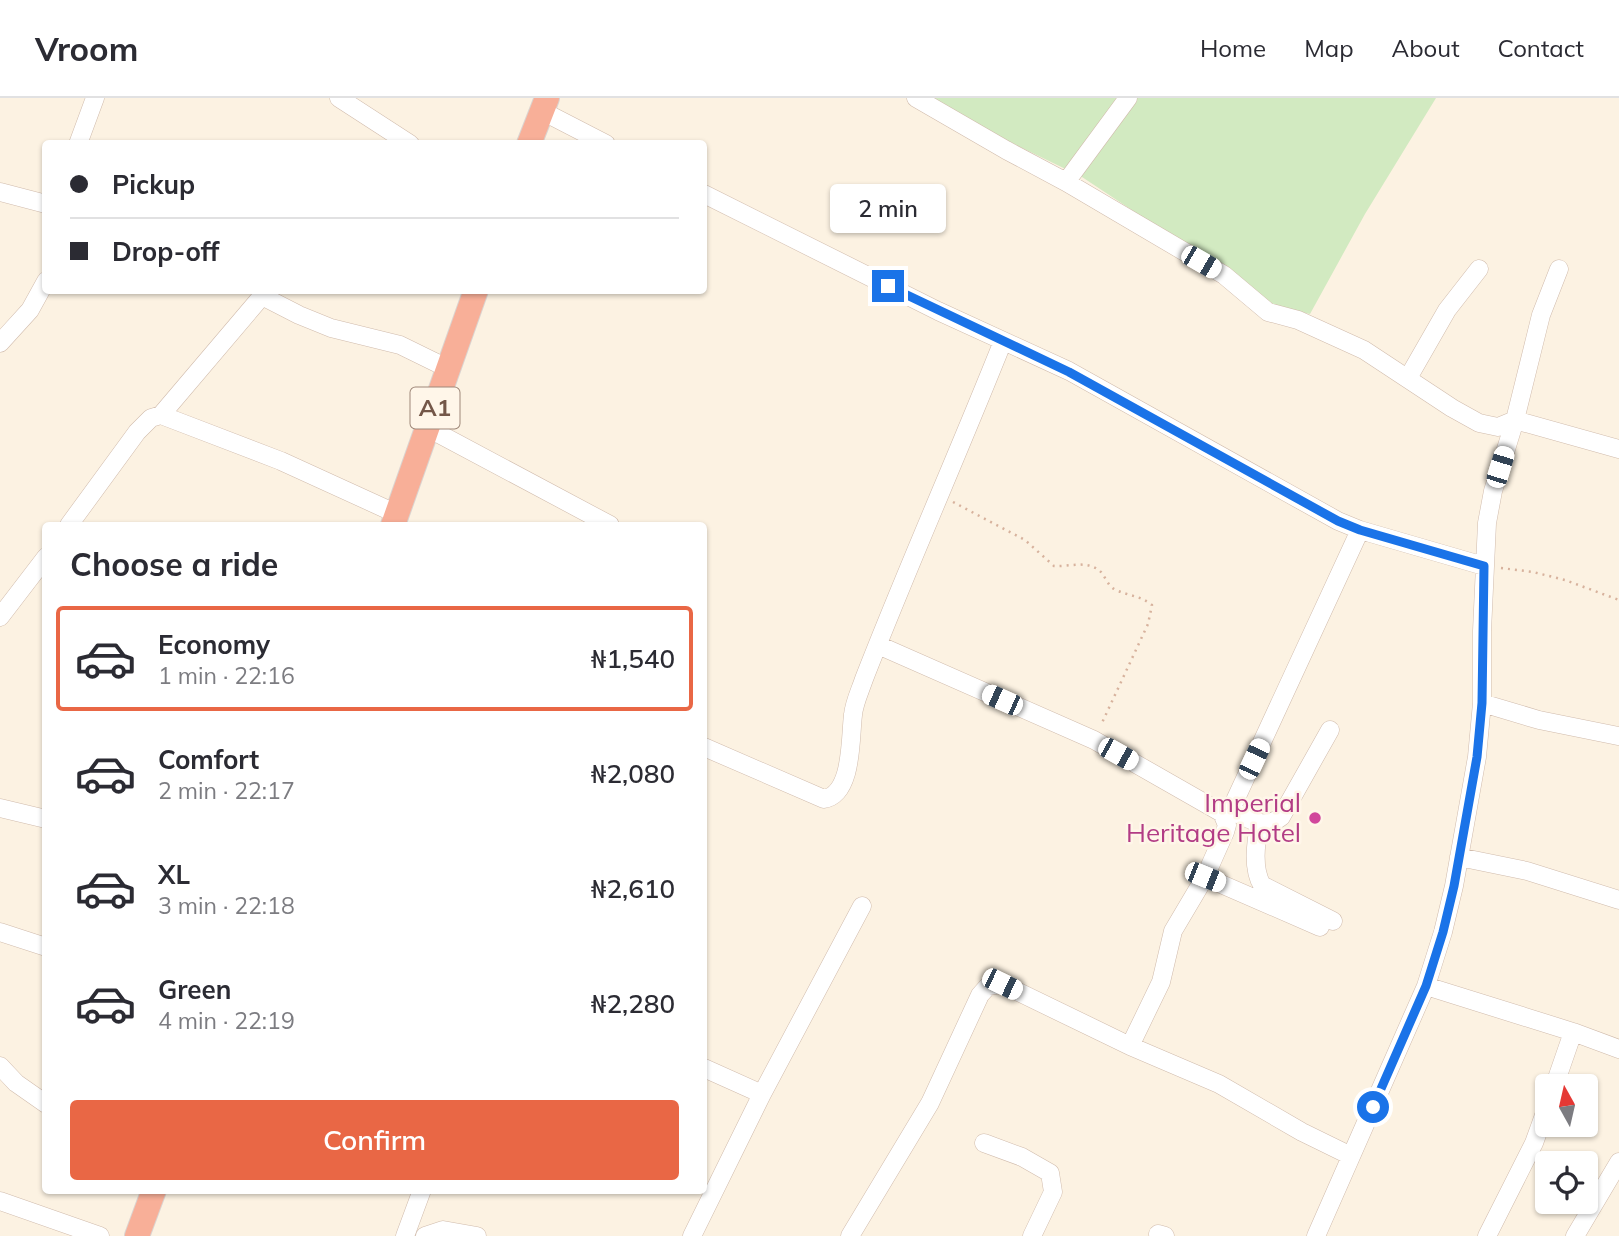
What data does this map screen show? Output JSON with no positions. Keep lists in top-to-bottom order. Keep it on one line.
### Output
{"streets":{"highway":["A1"]},"places":["Imperial Heritage Hotel"],"north":"top","page":{"header":"Vroom","nav":["Home","Map","About","Contact"],"banner":["Pickup","Drop-off"],"bubble":"2 min","heading":"Choose a ride","list":[{"name":"Economy","note":"1 min · 22:16","value":"₦1,540"},{"name":"Comfort","note":"2 min · 22:17","value":"₦2,080"},{"name":"XL","note":"3 min · 22:18","value":"₦2,610"},{"name":"Green","note":"4 min · 22:19","value":"₦2,280"}],"buttons":"Confirm"}}
